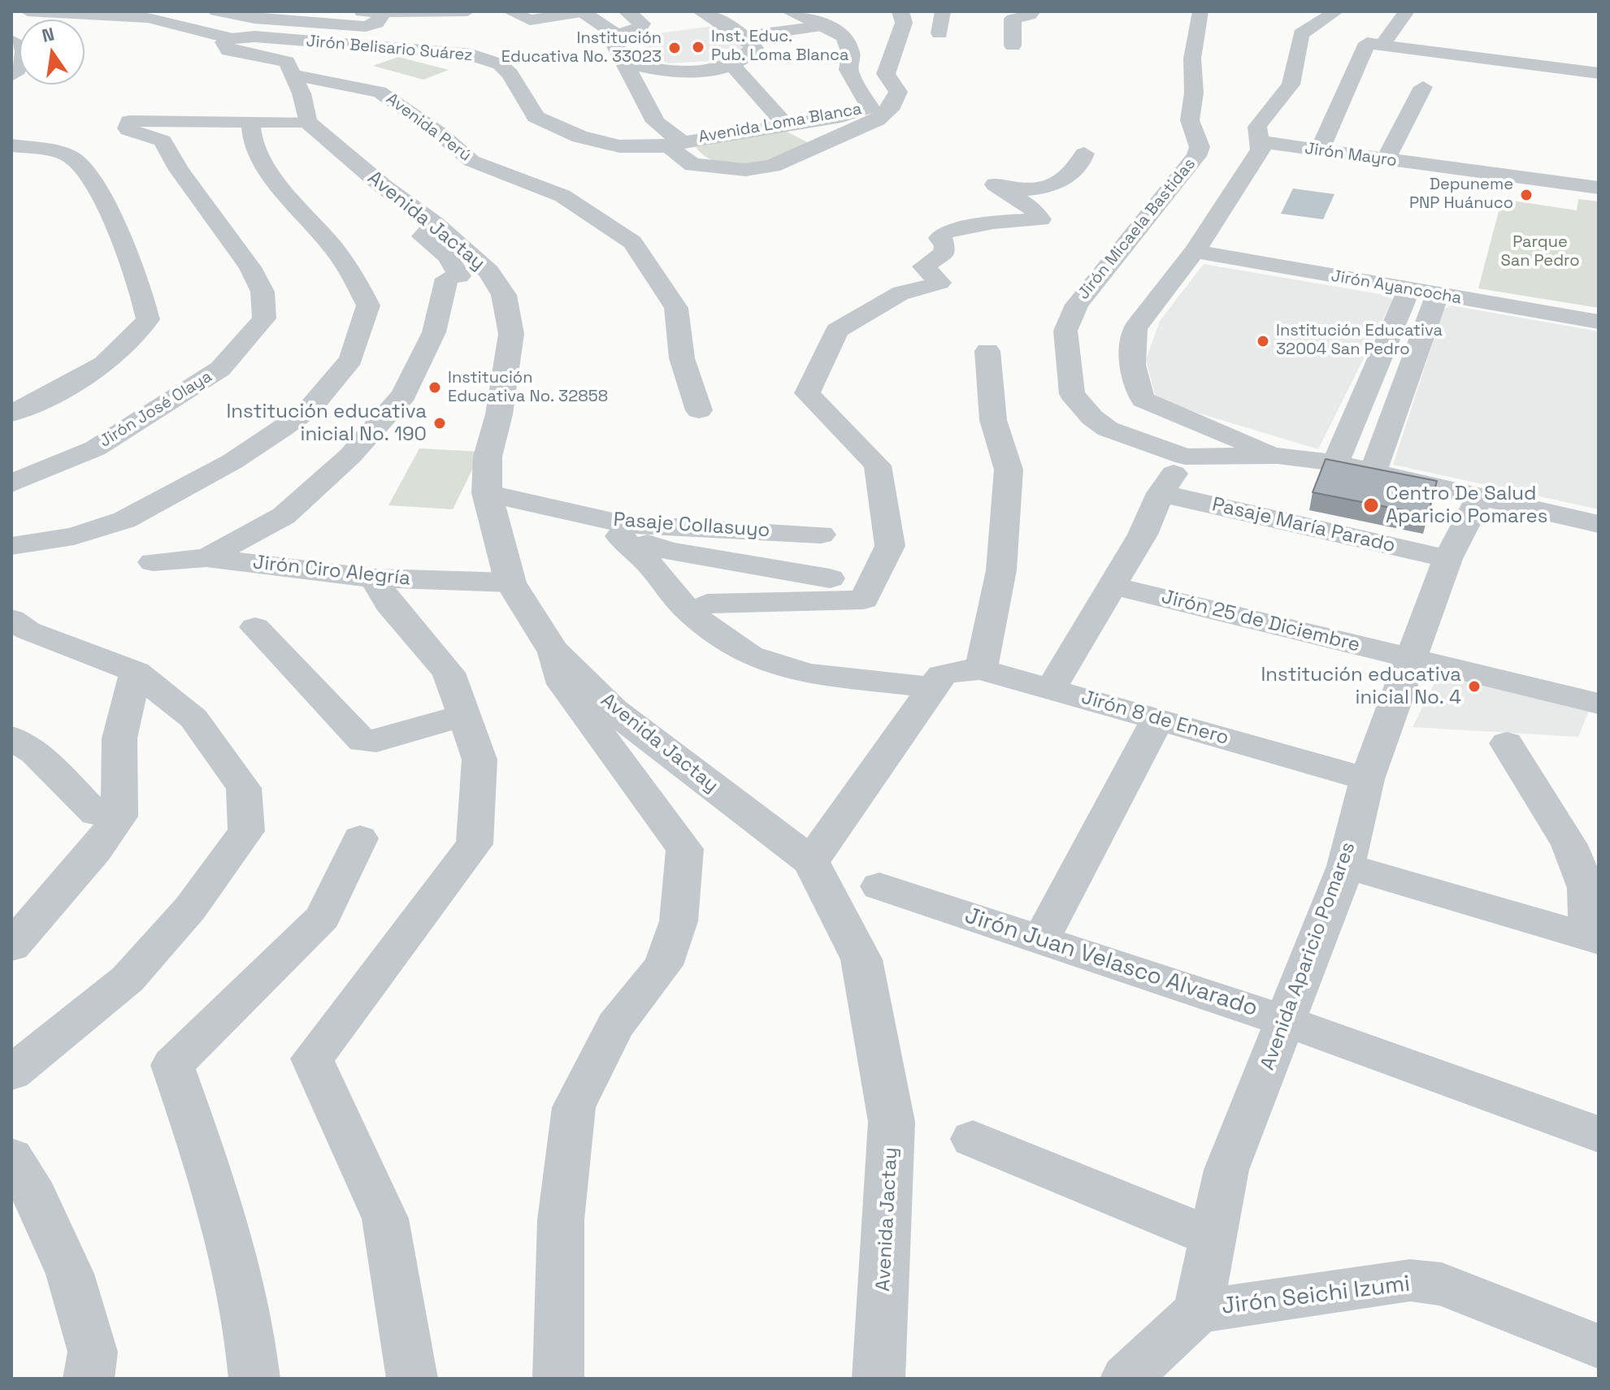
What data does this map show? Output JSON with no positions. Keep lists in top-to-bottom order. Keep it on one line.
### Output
{"streets":{"street":["Jirón Belisario Suárez","Avenida Loma Blanca","Avenida Perú","Jirón Mayro","Avenida Jactay","Jirón Micaela Bastidas","Jirón Ayancocha","Jirón José Olaya","Pasaje Collasuyo","Pasaje María Parado","Jirón Ciro Alegría","Jirón 25 de Diciembre","Jirón 8 de Enero","Avenida Aparicio Pomares","Jirón Juan Velasco Alvarado","Jirón Seichi Izumi"]},"crossings":[["Jirón Belisario Suárez","Avenida Loma Blanca"],["Avenida Jactay","Pasaje Collasuyo"],["Avenida Jactay","Jirón Ciro Alegría"],["Pasaje María Parado","Avenida Aparicio Pomares"],["Jirón 25 de Diciembre","Avenida Aparicio Pomares"],["Jirón 8 de Enero","Avenida Aparicio Pomares"],["Avenida Aparicio Pomares","Jirón Juan Velasco Alvarado"],["Avenida Aparicio Pomares","Jirón Seichi Izumi"]],"parks":["Parque San Pedro"],"places":["Inst. Educ. Pub. Loma Blanca","Institución Educativa No. 33023","Depuneme PNP Huánuco","Institución Educativa 32004 San Pedro","Institución Educativa No. 32858","Institución educativa inicial No. 190","Centro De Salud Aparicio Pomares","Institución educativa inicial No. 4"],"north":"top"}
